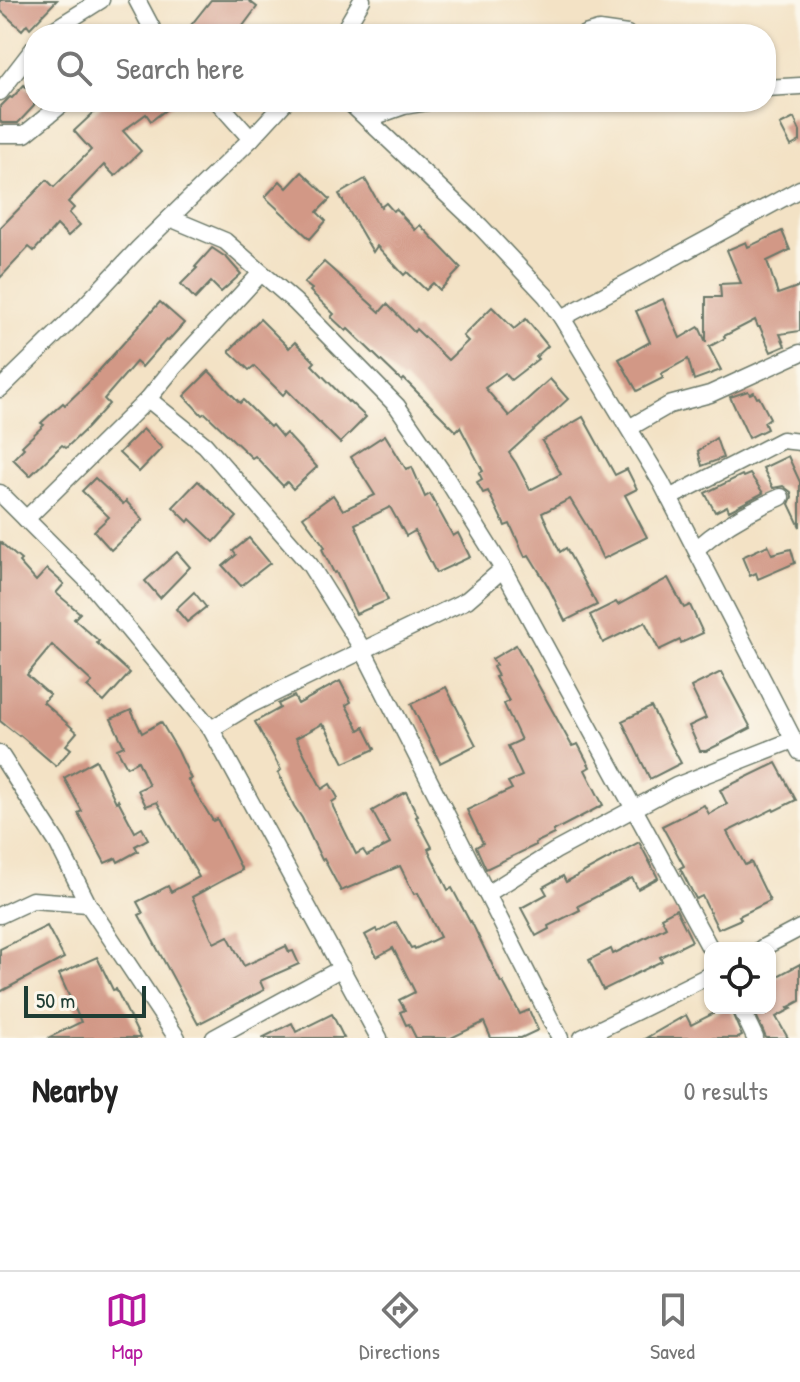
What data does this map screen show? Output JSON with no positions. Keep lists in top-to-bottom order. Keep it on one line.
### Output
{"scale_bar":"50 m","page":{"search":"Search here","scale":"50 m","heading":["Nearby","0 results"],"nav":["Map","Directions","Saved"]}}
